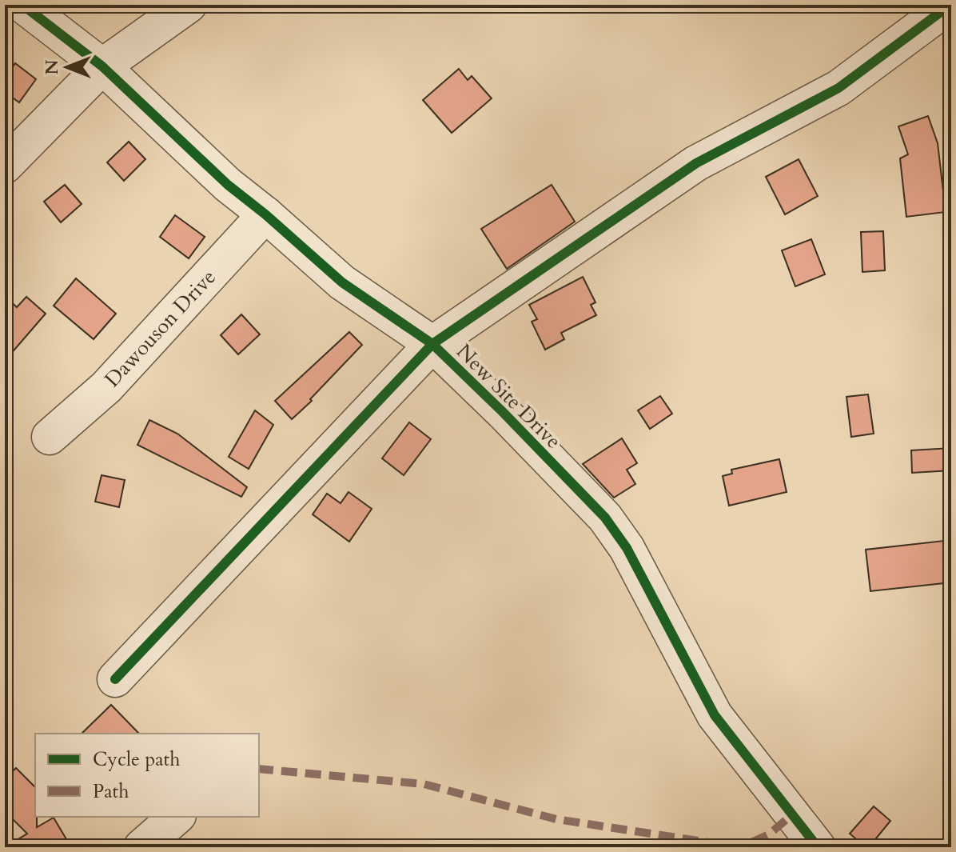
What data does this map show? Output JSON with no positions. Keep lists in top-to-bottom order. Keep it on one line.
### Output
{"streets":{"street":["Dawouson Drive","New Site Drive"]},"crossings":[["Dawouson Drive","New Site Drive"]],"legend":["Cycle path","Path"],"north":"left"}
